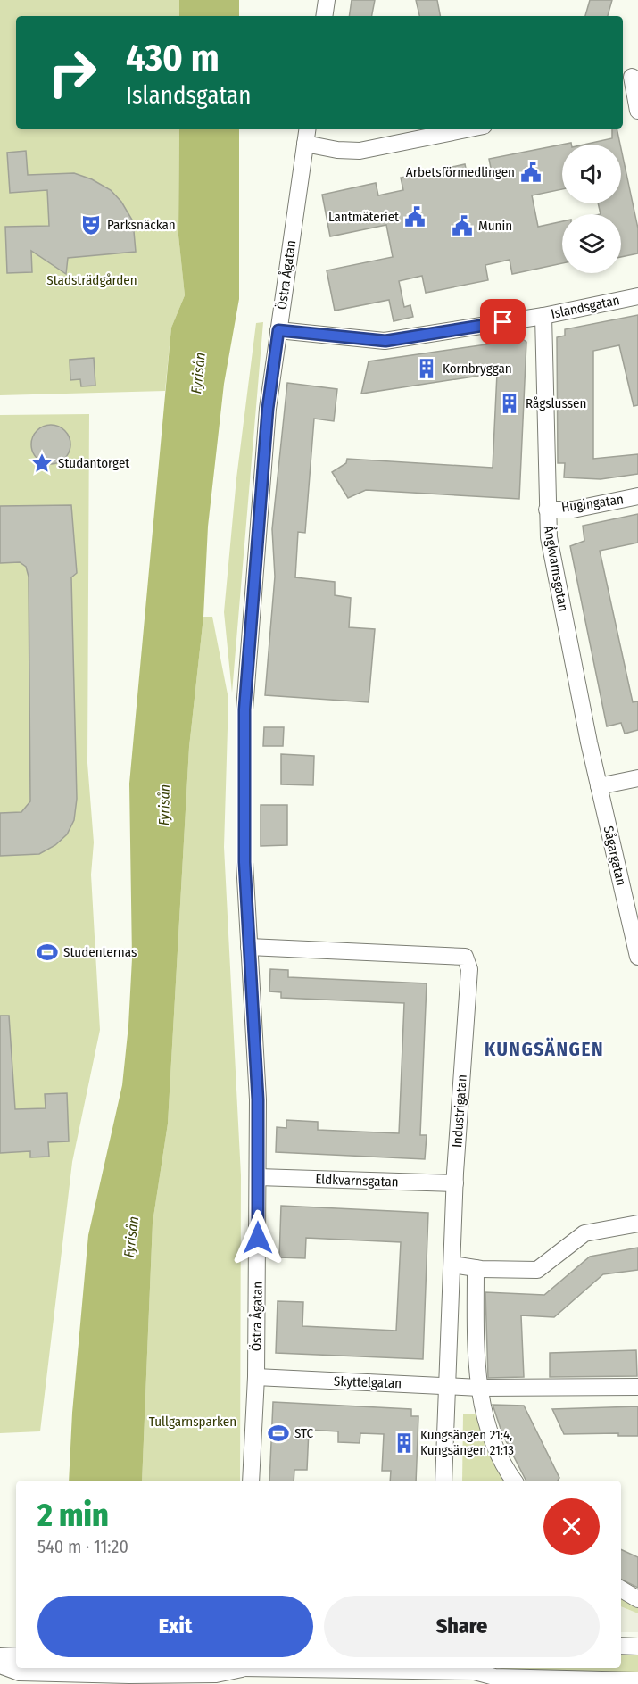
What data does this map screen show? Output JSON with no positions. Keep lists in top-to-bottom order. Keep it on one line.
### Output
{"streets":{"street":["Östra Ågatan","Islandsgatan","Hugingatan","Ångkvarnsgatan","Sågargatan","Industrigatan","Eldkvarnsgatan","Skyttelgatan"]},"crossings":[["Östra Ågatan","Islandsgatan"],["Östra Ågatan","Industrigatan"],["Östra Ågatan","Eldkvarnsgatan"],["Östra Ågatan","Skyttelgatan"],["Islandsgatan","Ångkvarnsgatan"],["Hugingatan","Ångkvarnsgatan"],["Ångkvarnsgatan","Sågargatan"],["Industrigatan","Eldkvarnsgatan"],["Industrigatan","Skyttelgatan"]],"districts":["KUNGSÄNGEN"],"water":["Fyrisån"],"parks":["Stadsträdgården","Tullgarnsparken"],"places":{"public building":["Arbetsförmedlingen","Lantmäteriet","Munin"],"theatre":["Parksnäckan"],"building":["Kornbryggan","Rågslussen","Kungsängen 21:4, Kungsängen 21:13"],"place":["Studantorget"],"sports":["Studenternas","STC"]},"page":{"turn":["430 m","Islandsgatan"],"heading":["2 min","540 m · 11:20"],"buttons":["Exit","Share"]}}
